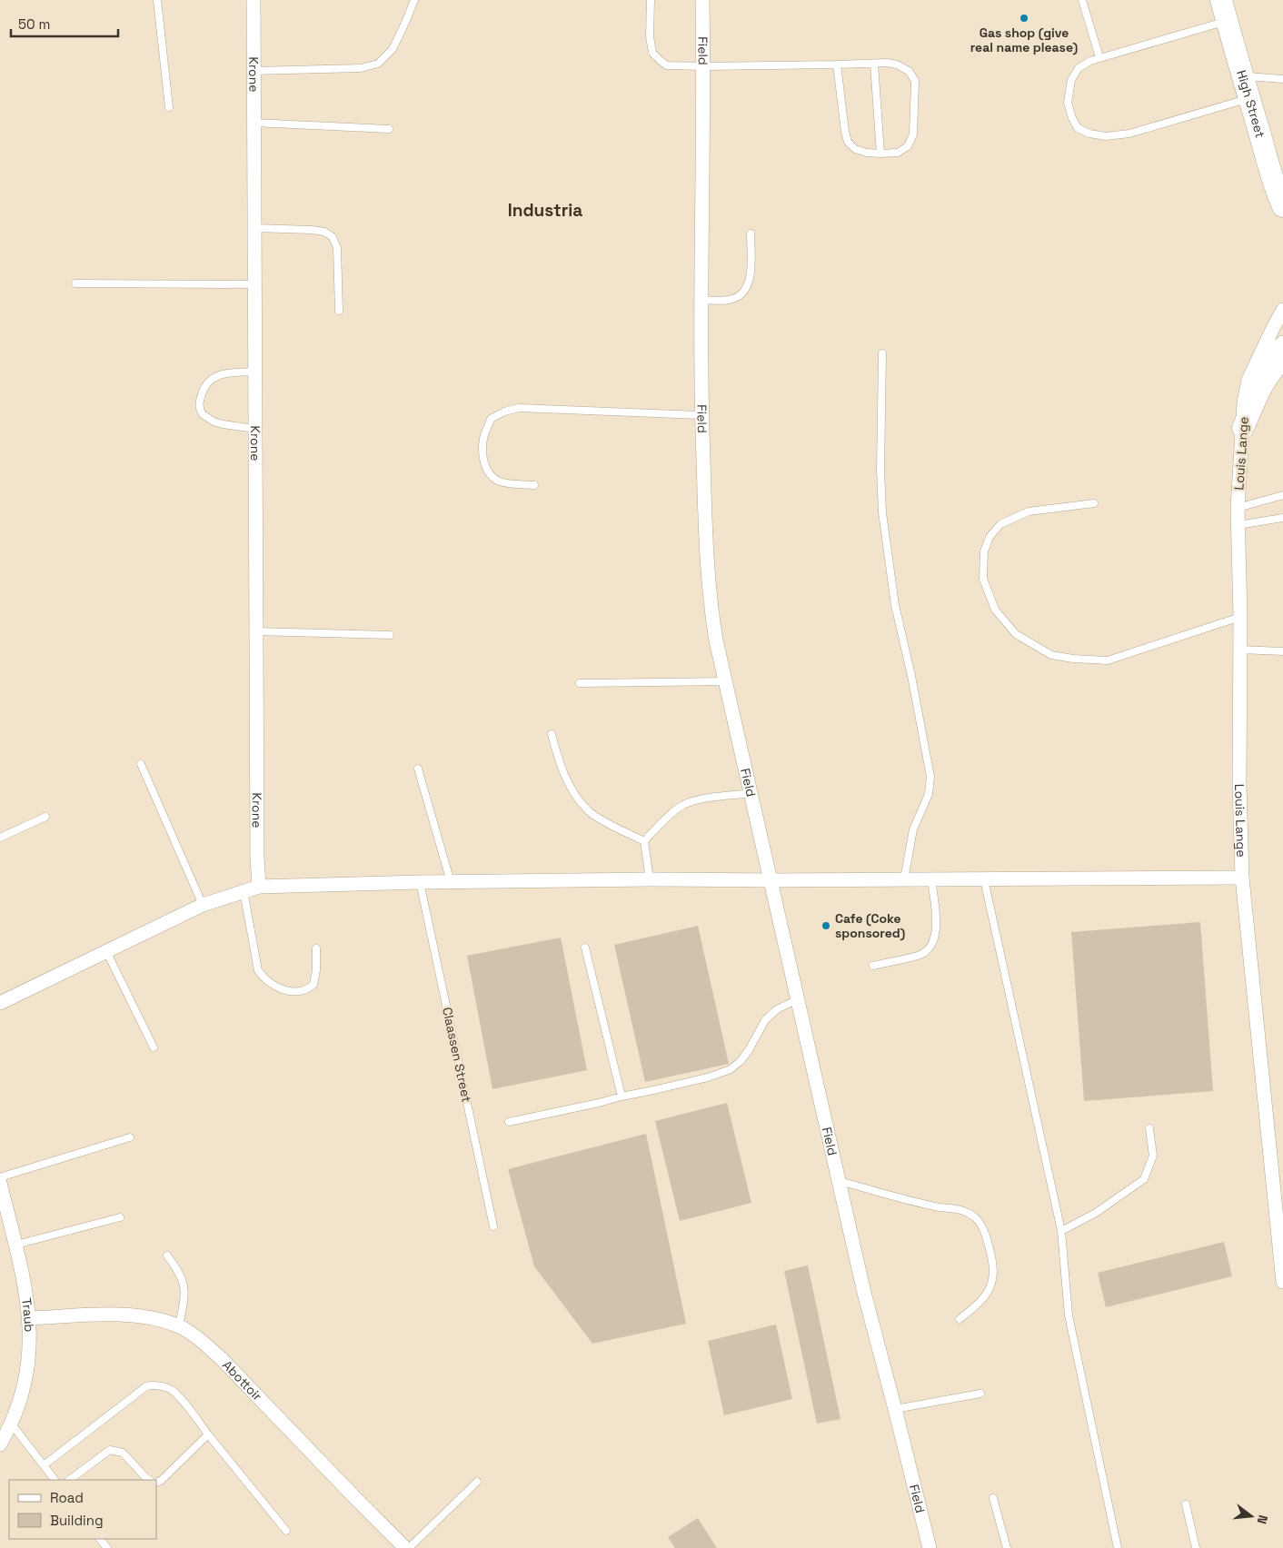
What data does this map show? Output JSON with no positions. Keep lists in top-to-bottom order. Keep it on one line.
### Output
{"streets":{"main road":["High Street"],"street":["Field","Krone","Louis Lange","Traub","Abottoir"],"lane":["Claassen Street"]},"crossings":[["Traub","Abottoir"]],"districts":["Industria"],"places":["Gas shop (give real name please)","Cafe (Coke sponsored)"],"legend":["Road","Building"],"scale_bar":"50 m","north":"right"}
